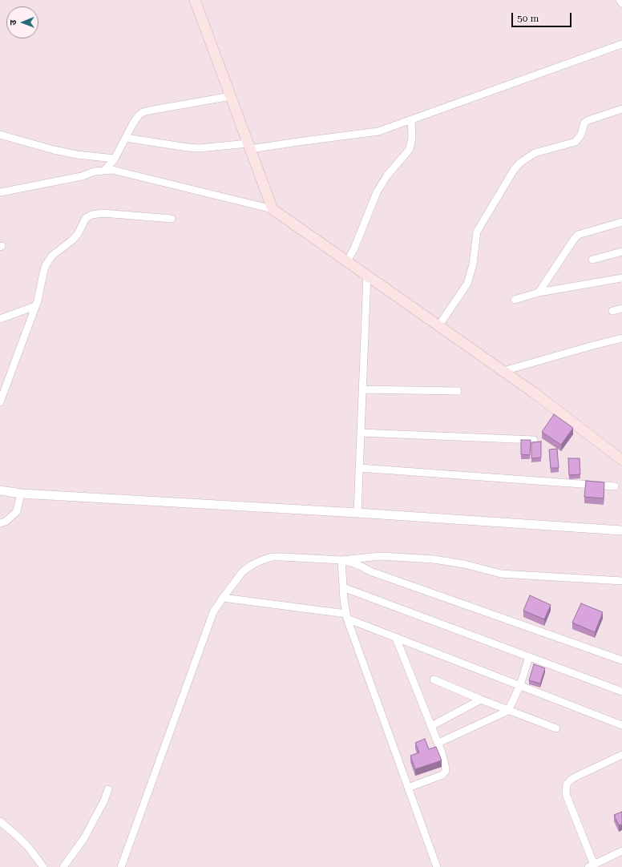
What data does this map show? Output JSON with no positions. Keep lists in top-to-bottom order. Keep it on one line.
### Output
{"scale_bar":"50 m","north":"left"}
